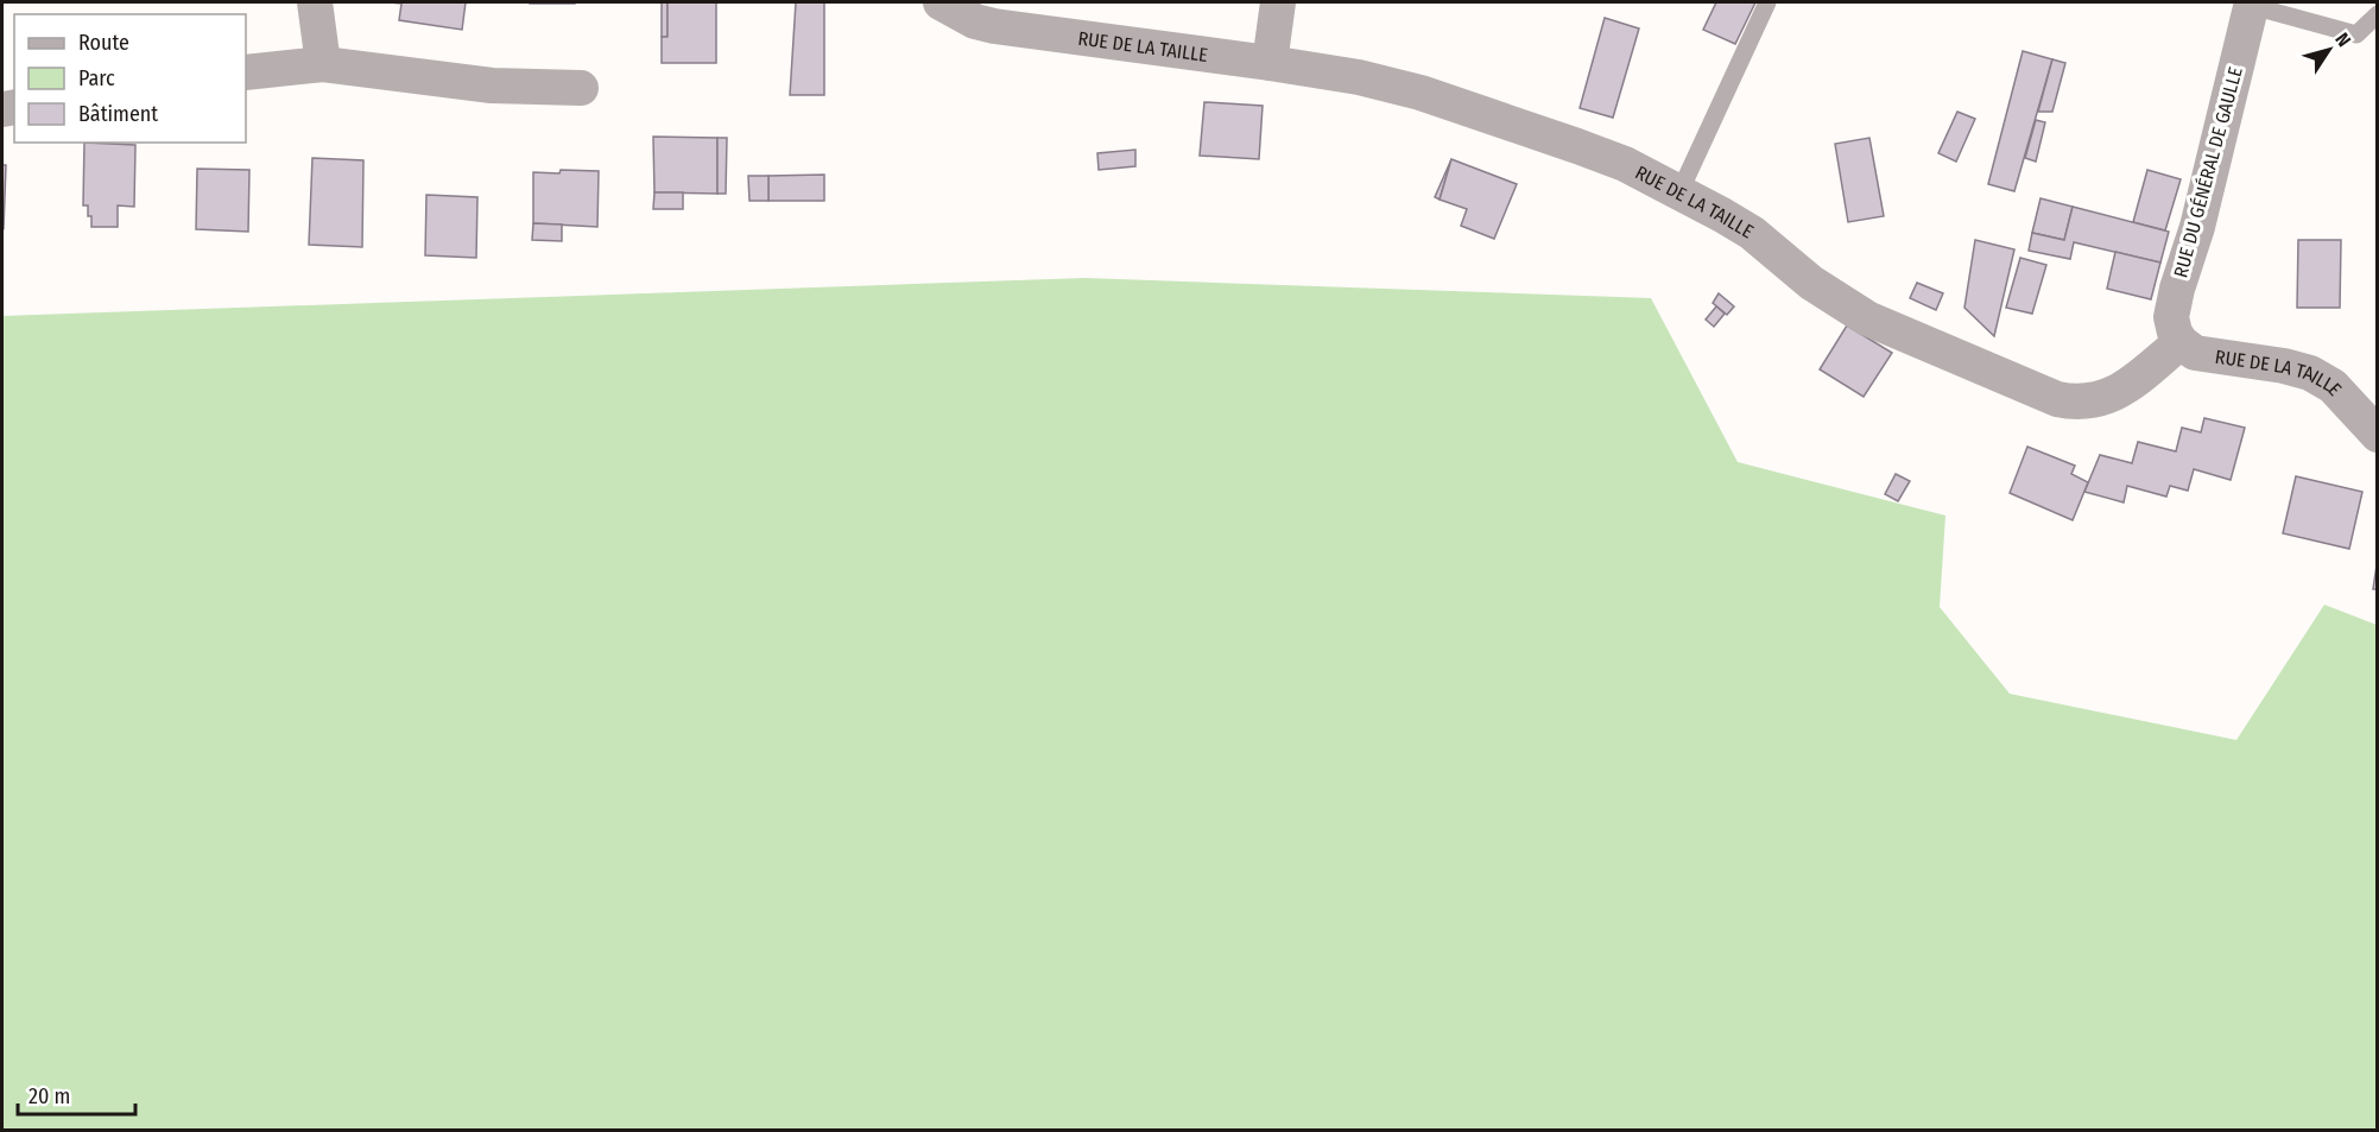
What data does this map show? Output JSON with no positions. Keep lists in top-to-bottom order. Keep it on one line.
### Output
{"streets":{"street":["RUE DE LA TAILLE","RUE DU GÉNÉRAL DE GAULLE"]},"crossings":[["RUE DE LA TAILLE","RUE DU GÉNÉRAL DE GAULLE"]],"legend":["Route","Parc","Bâtiment"],"scale_bar":"20 m","north":"top right"}
